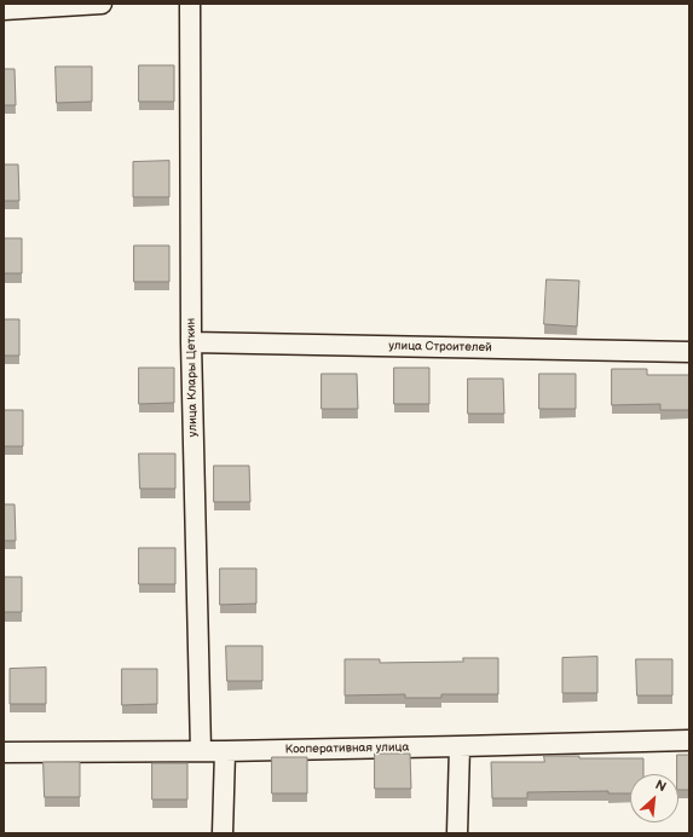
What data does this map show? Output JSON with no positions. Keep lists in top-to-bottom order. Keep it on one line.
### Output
{"streets":{"street":["улица Строителей","улица Клары Цеткин","Кооперативная улица"]},"crossings":[["улица Строителей","улица Клары Цеткин"],["улица Клары Цеткин","Кооперативная улица"]],"north":"top right"}
